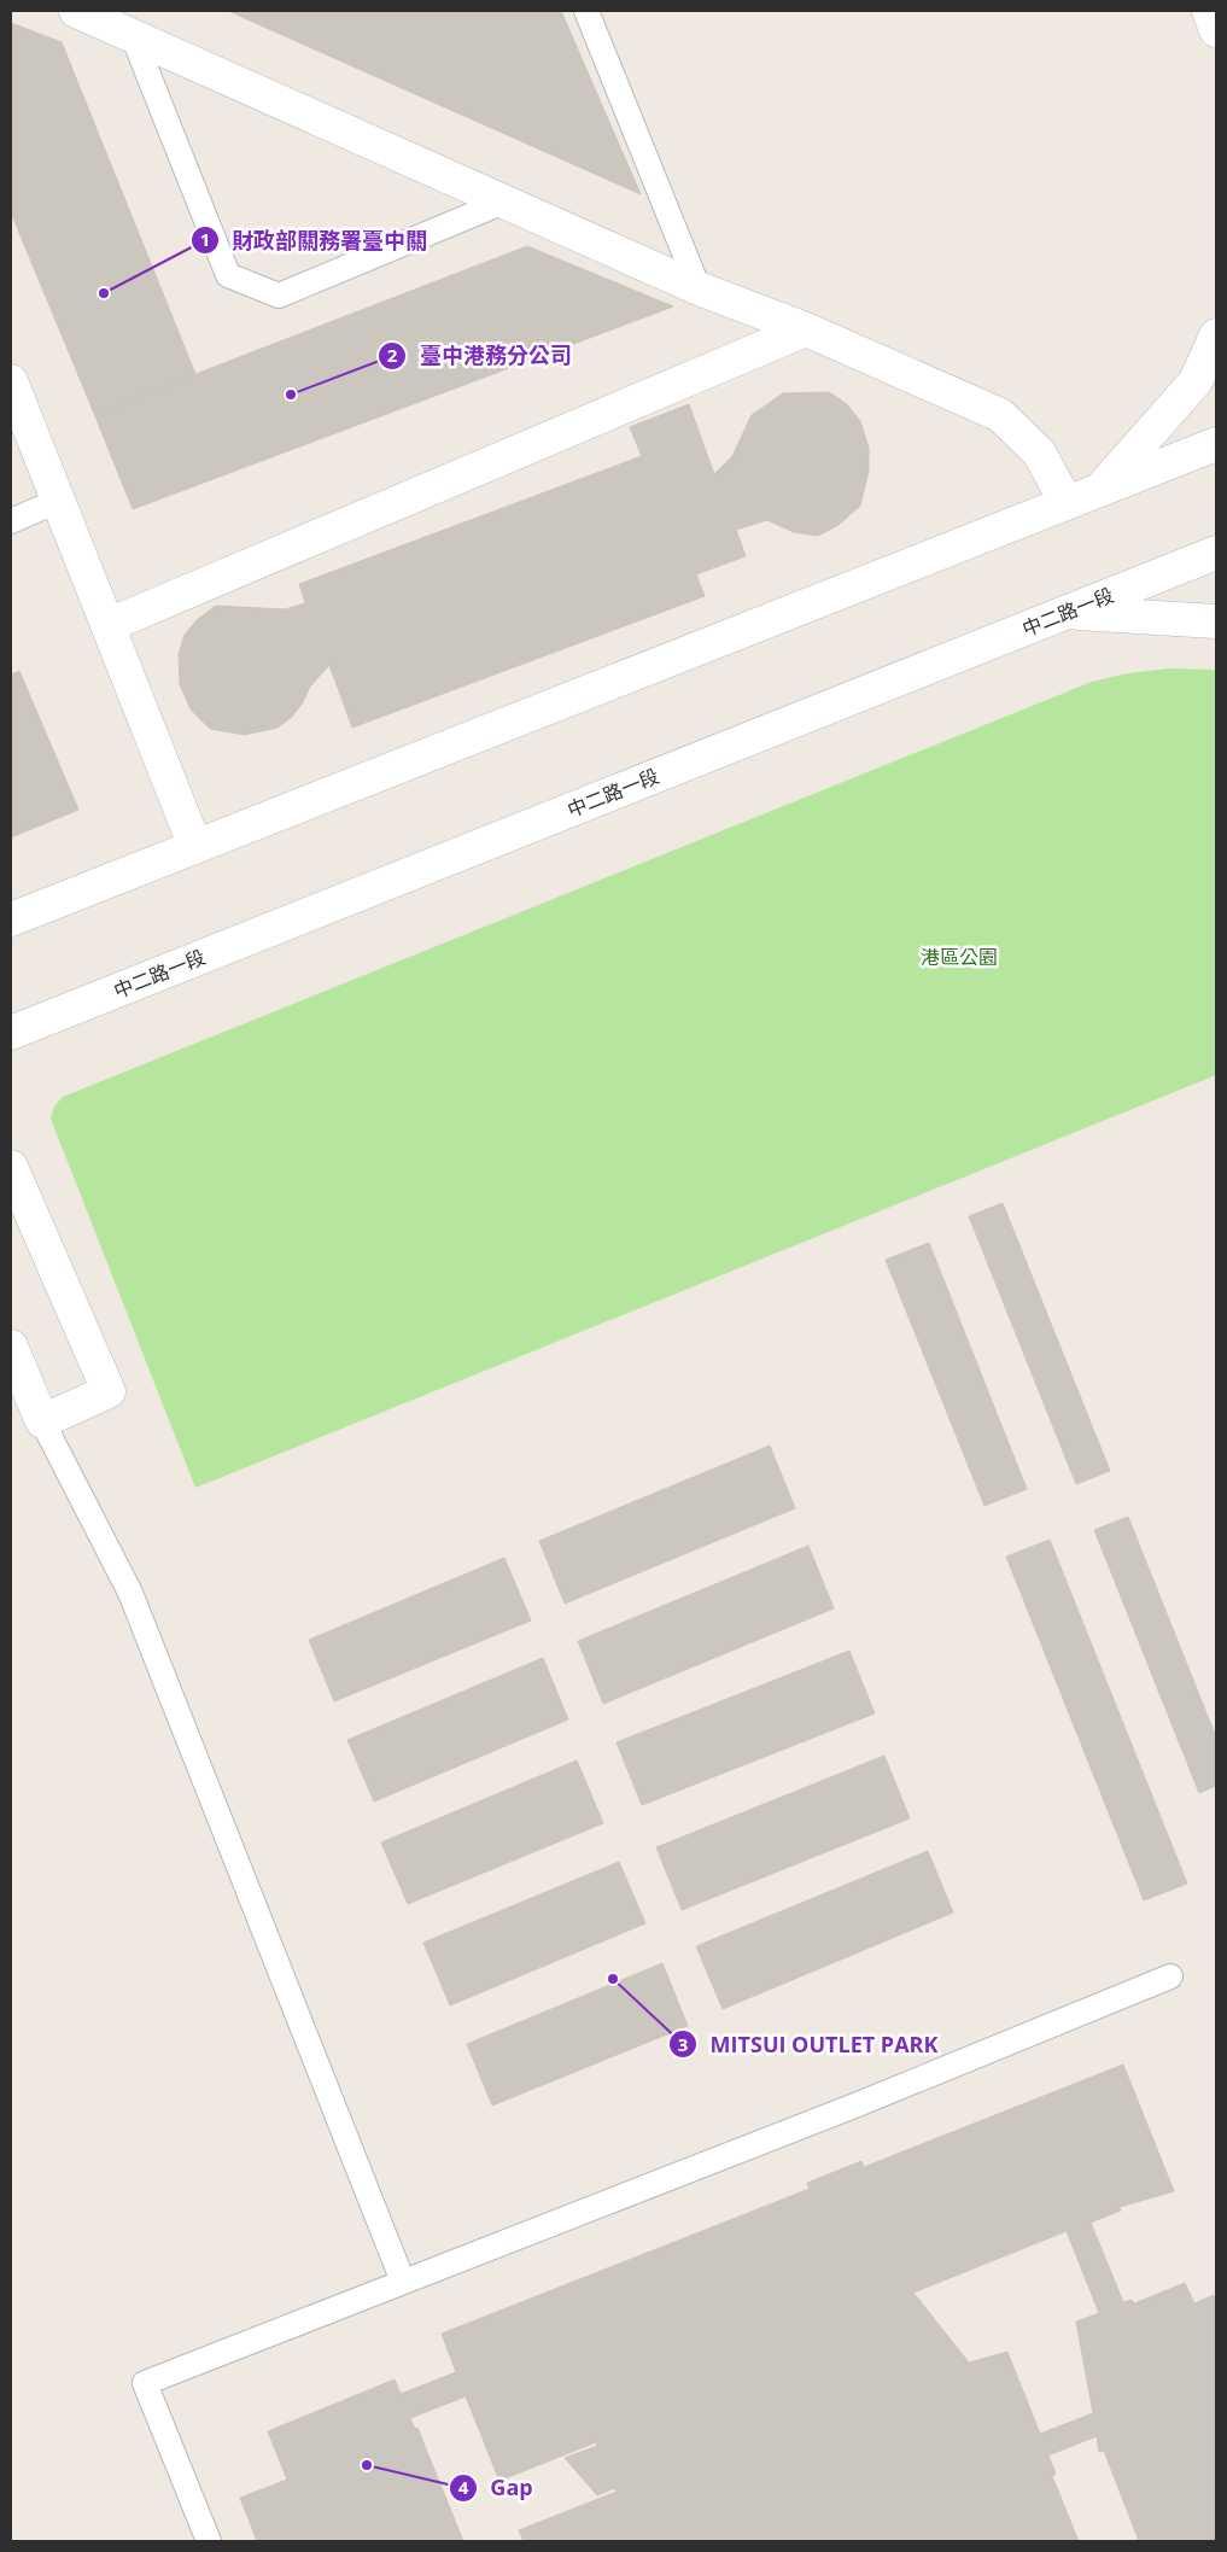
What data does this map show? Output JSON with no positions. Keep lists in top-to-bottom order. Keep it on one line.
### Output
{"streets":{"street":["中二路一段"]},"parks":["港區公園"],"places":["財政部關務署臺中關","臺中港務分公司","MITSUI OUTLET PARK","Gap"]}
